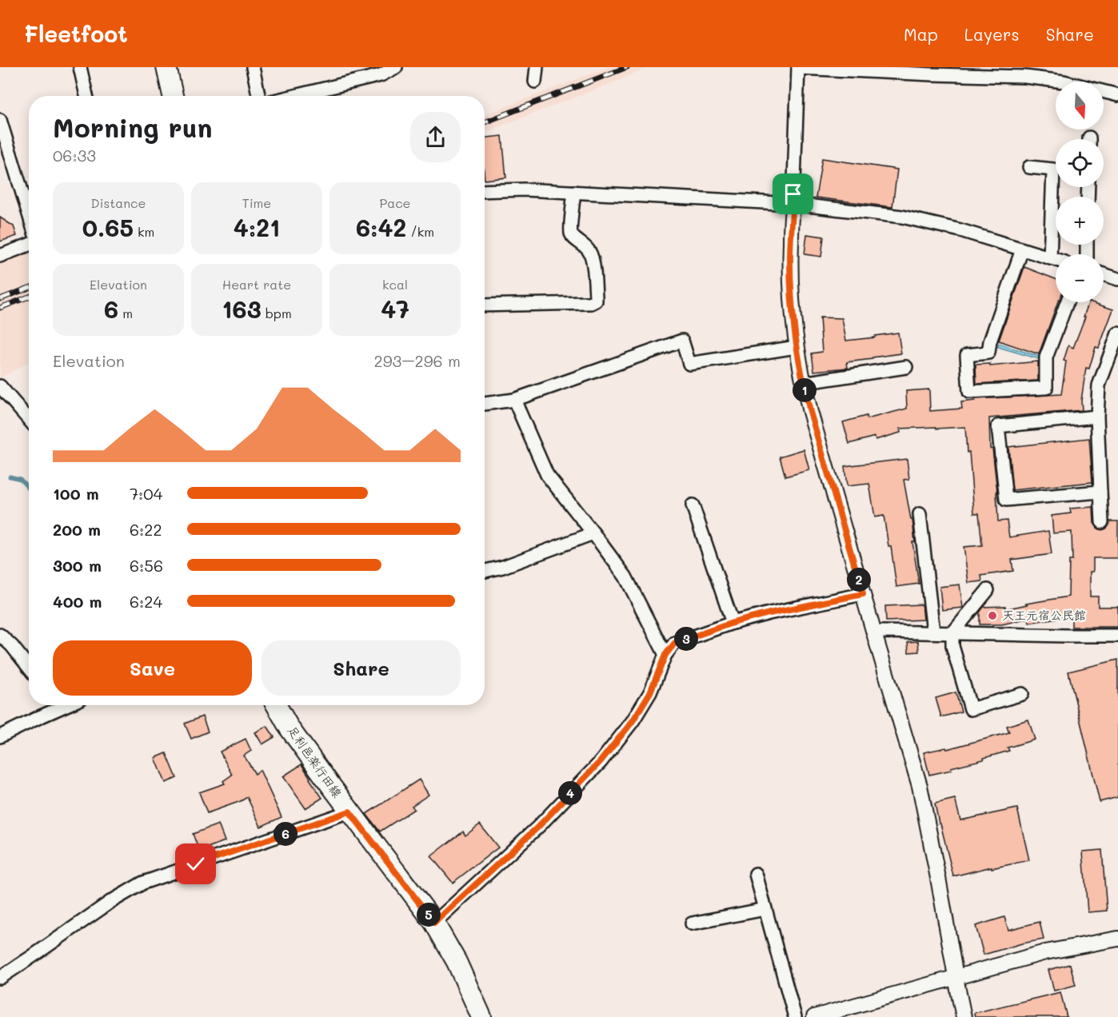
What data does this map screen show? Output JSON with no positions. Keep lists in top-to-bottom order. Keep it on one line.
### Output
{"streets":{"main road":["足利邑楽行田線"]},"places":["天王元宿公民館"],"north":"bottom","page":{"header":"Fleetfoot","nav":["Map","Layers","Share"],"map_buttons":["+","−"],"heading":["Morning run","06:33"],"stats":[["Distance","0.65 km"],["Time","4:21"],["Pace","6:42 /km"],["Elevation","6 m"],["Heart rate","163 bpm"],["kcal","47"]],"chart":["Elevation","293–296 m"],"pins":["1","2","3","4","6","5"],"list":[{"name":"100 m","note":"7:04"},{"name":"200 m","note":"6:22"},{"name":"300 m","note":"6:56"},{"name":"400 m","note":"6:24"}],"buttons":["Save","Share"]}}
